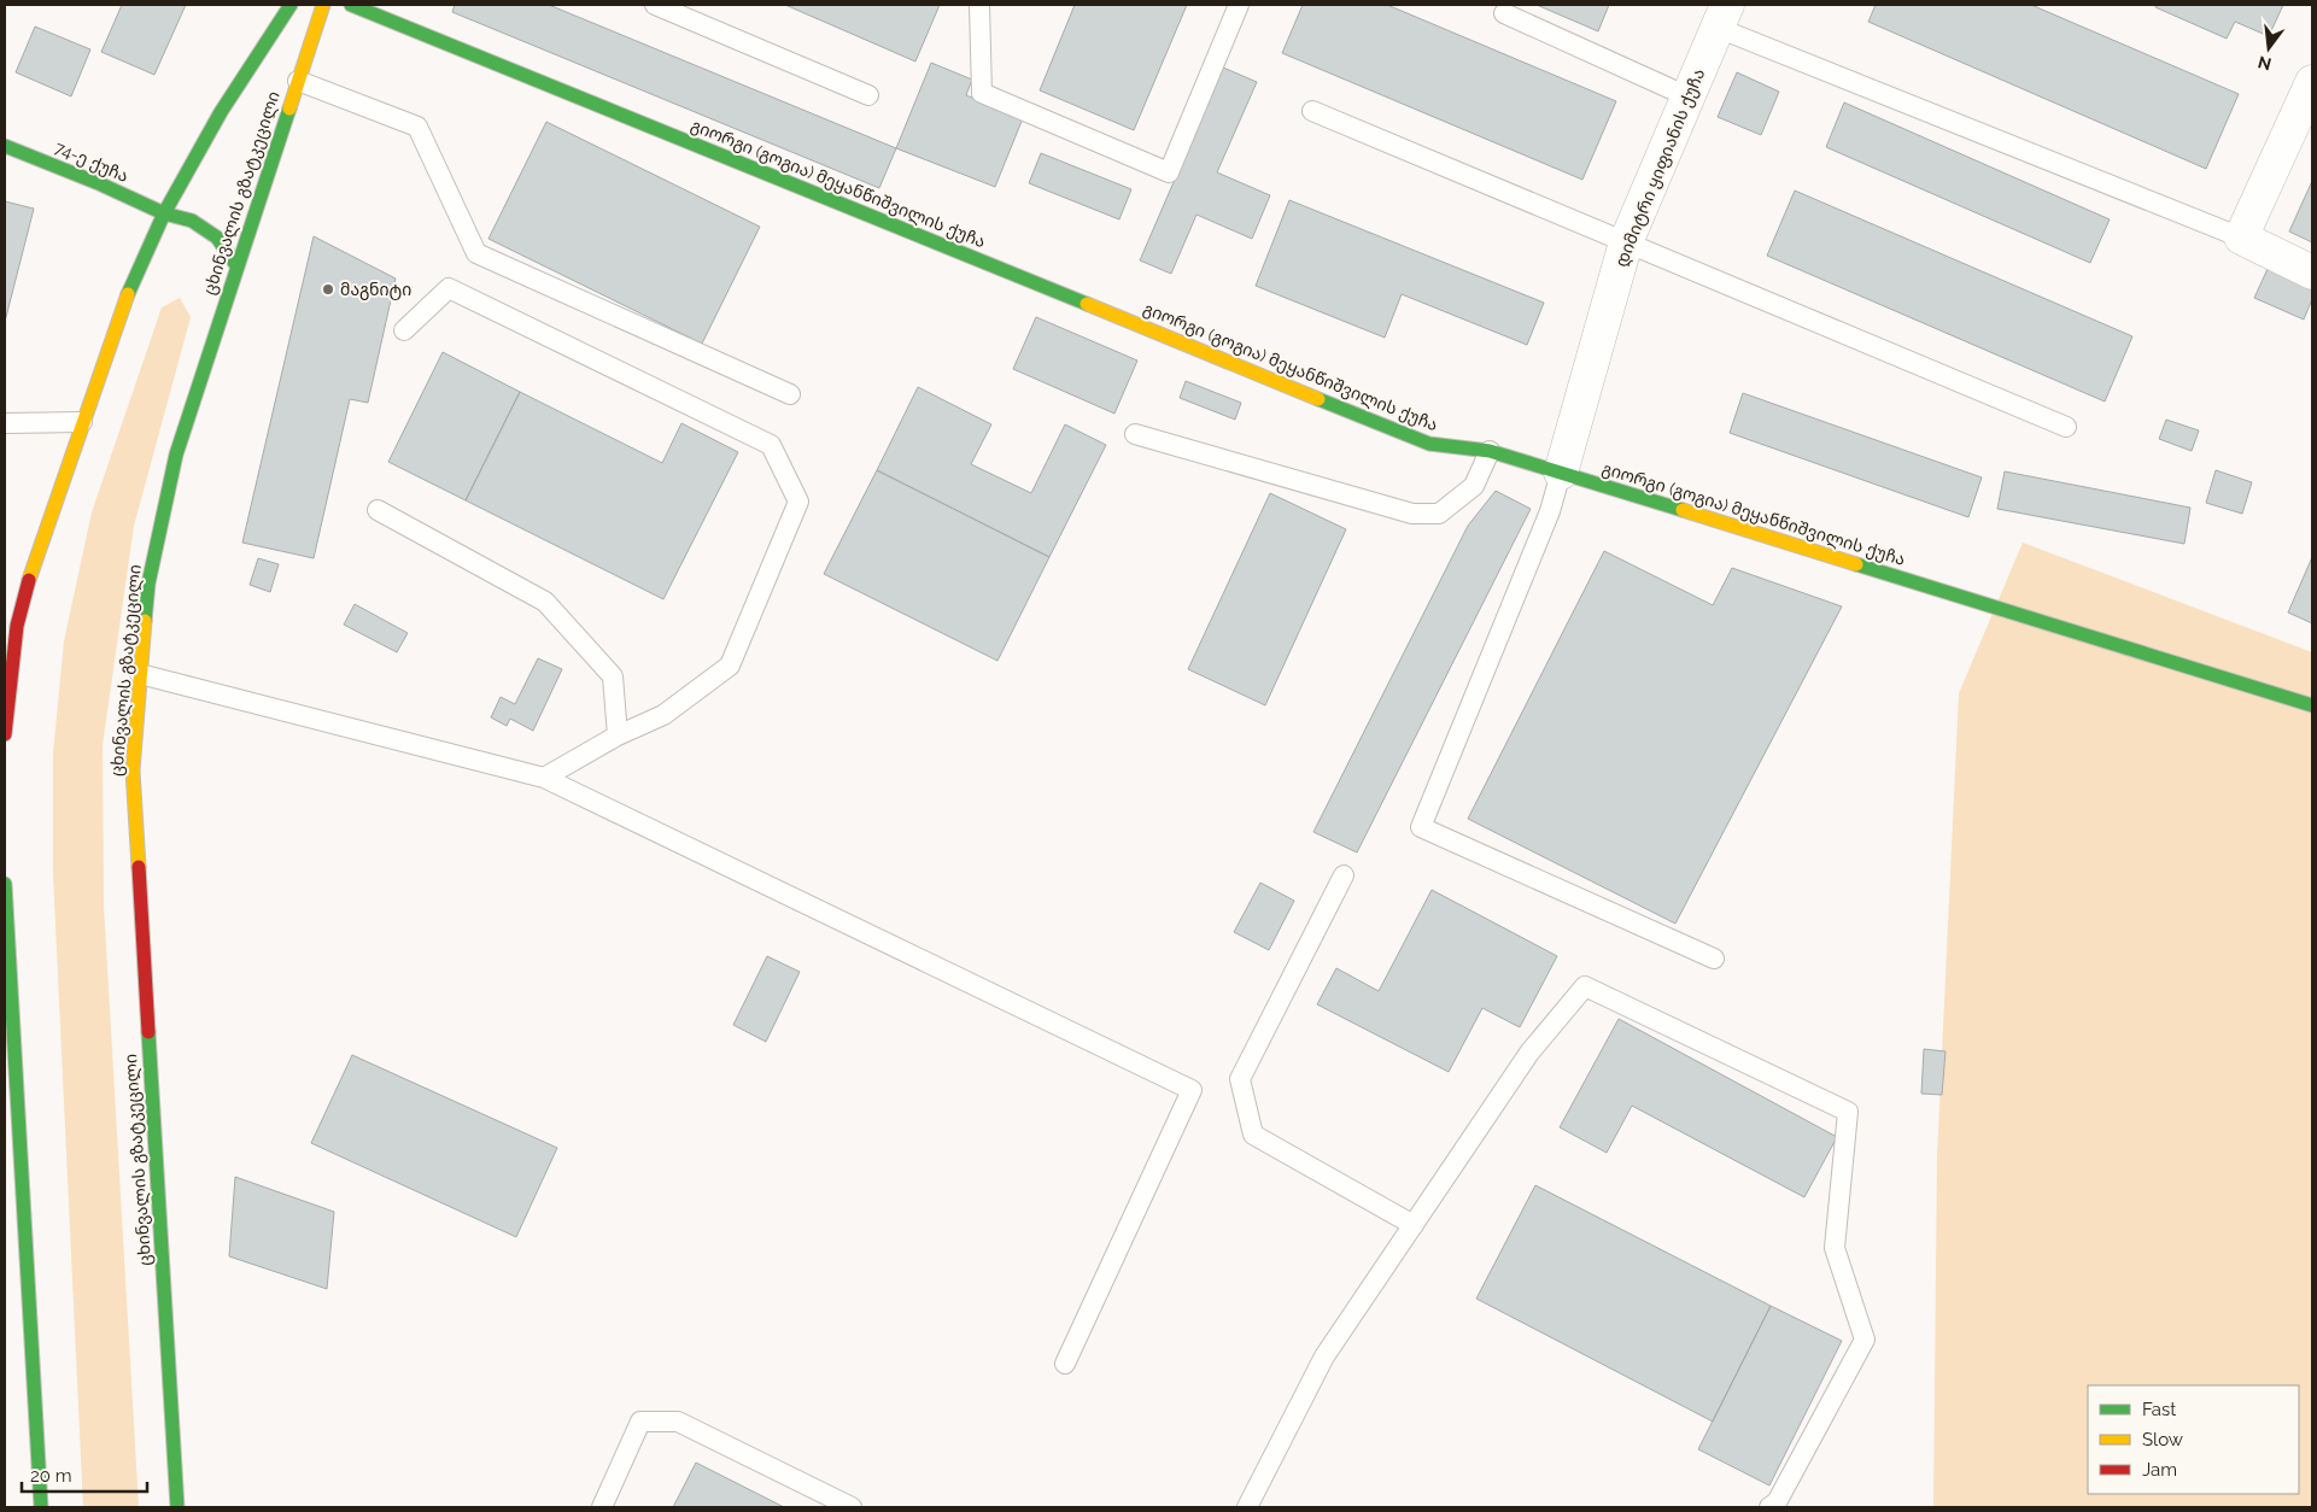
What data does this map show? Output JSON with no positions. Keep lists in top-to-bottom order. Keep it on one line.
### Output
{"streets":{"main road":["74-ე ქუჩა","გიორგი (გოგია) მეყანწიშვილის ქუჩა","ცხინვალის გზატკეცილი"],"street":["დიმიტრი ყიფიანის ქუჩა"]},"crossings":[["74-ე ქუჩა","ცხინვალის გზატკეცილი"],["დიმიტრი ყიფიანის ქუჩა","გიორგი (გოგია) მეყანწიშვილის ქუჩა"]],"places":["მაგნიტი"],"legend":["Fast","Slow","Jam"],"scale_bar":"20 m","north":"bottom"}
